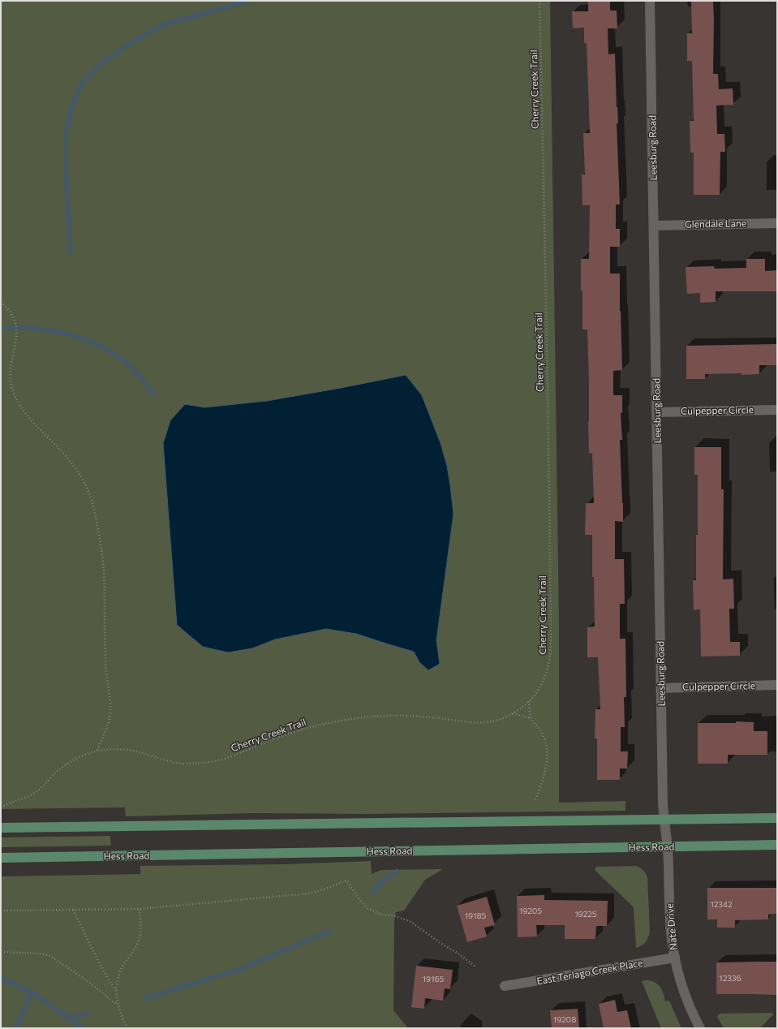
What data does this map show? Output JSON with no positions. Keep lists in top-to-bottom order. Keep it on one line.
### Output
{"streets":{"main road":["Hess Road"],"street":["Leesburg Road","Glendale Lane","Culpepper Circle","Nate Drive","East Terlago Creek Place"],"path":["Cherry Creek Trail"]},"crossings":[["Leesburg Road","Glendale Lane"],["Leesburg Road","Culpepper Circle"],["Leesburg Road","Nate Drive"],["Hess Road","Nate Drive"],["Nate Drive","East Terlago Creek Place"]],"house_numbers":["12342","19205","19225","19185","12336","19165","19208"]}
